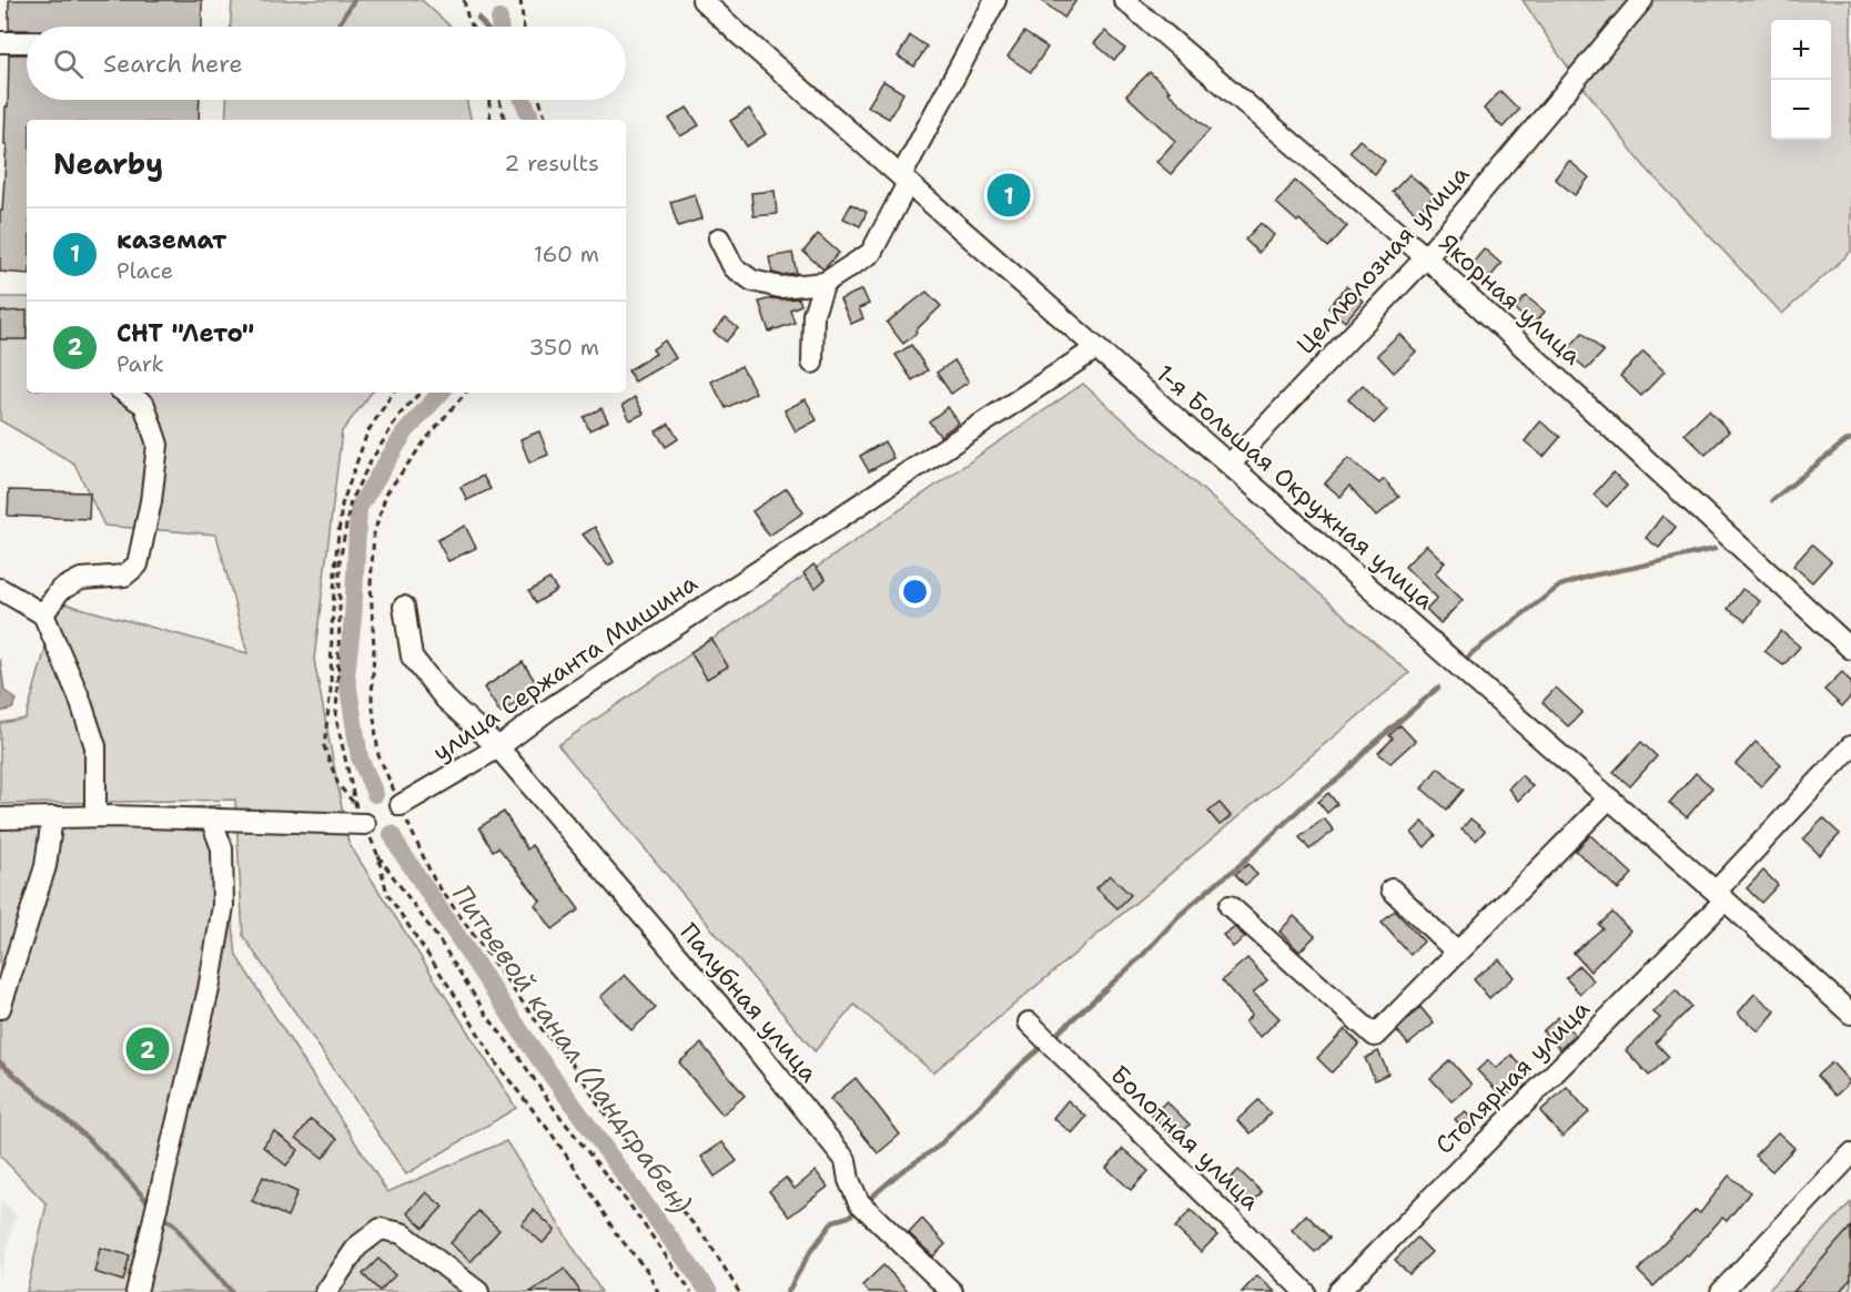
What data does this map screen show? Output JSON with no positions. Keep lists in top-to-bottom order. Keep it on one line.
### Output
{"streets":{"street":["Целлюлозная улица","Якорная улица","1-я Большая Окружная улица","улица Сержанта Мишина","Палубная улица","Столярная улица","Болотная улица"]},"crossings":[["Целлюлозная улица","Якорная улица"],["Целлюлозная улица","1-я Большая Окружная улица"],["1-я Большая Окружная улица","улица Сержанта Мишина"],["1-я Большая Окружная улица","Столярная улица"],["улица Сержанта Мишина","Палубная улица"]],"water":["Питьевой канал (Ландграбен)"],"page":{"map_buttons":["+","−"],"search":"Search here","heading":["Nearby","2 results"],"pins":["1","2"],"list":[{"mark":"1","name":"каземат","note":"Place","value":"160 m"},{"mark":"2","name":"СНТ \"Лето\"","note":"Park","value":"350 m"}]}}
